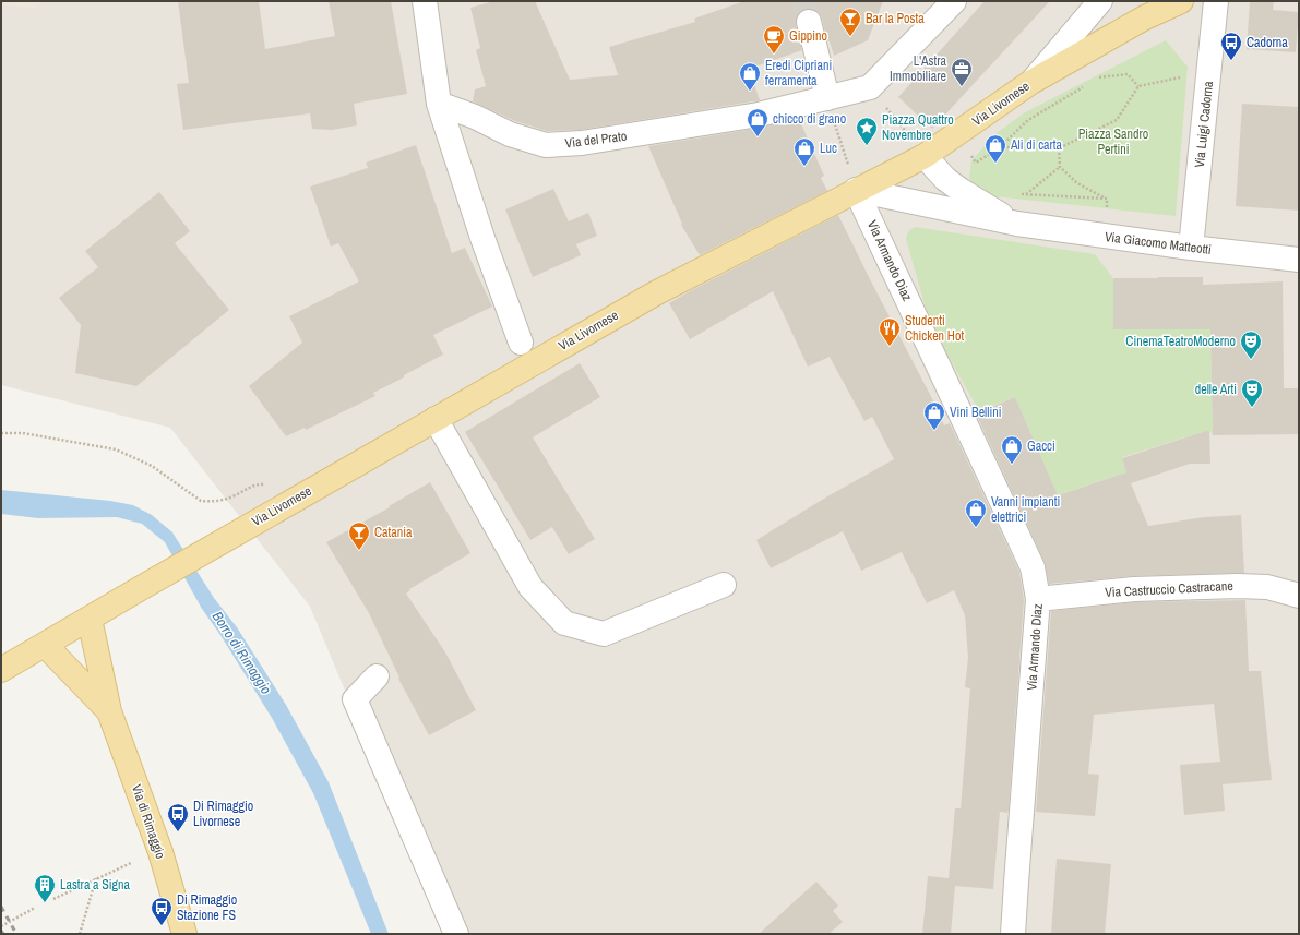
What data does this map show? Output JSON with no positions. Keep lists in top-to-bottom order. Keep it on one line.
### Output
{"streets":{"main road":["Via Livornese","Via di Rimaggio"],"street":["Via Luigi Cadorna","Via del Prato","Via Giacomo Matteotti","Via Armando Diaz","Via Castruccio Castracane"]},"crossings":[["Via Livornese","Via Giacomo Matteotti"],["Via Livornese","Via Armando Diaz"],["Via Livornese","Via di Rimaggio"],["Via Luigi Cadorna","Via Giacomo Matteotti"],["Via Giacomo Matteotti","Via Armando Diaz"],["Via Armando Diaz","Via Castruccio Castracane"]],"water":["Borro di Rimaggio"],"parks":["Piazza Sandro Pertini"],"places":{"bar":["Bar la Posta","Catania"],"cafe":["Gippino"],"bus stop":["Cadorna","Di Rimaggio Livornese","Di Rimaggio Stazione FS"],"office":["L'Astra Immobiliare"],"shop":["Eredi Cipriani ferramenta","chicco di grano","Ali di carta","Luc","Vini Bellini","Gacci","Vanni impianti elettrici"],"place":["Piazza Quattro Novembre"],"restaurant":["Studenti Chicken Hot"],"theatre":["CinemaTeatroModerno","delle Arti"],"building":["Lastra a Signa"]}}
